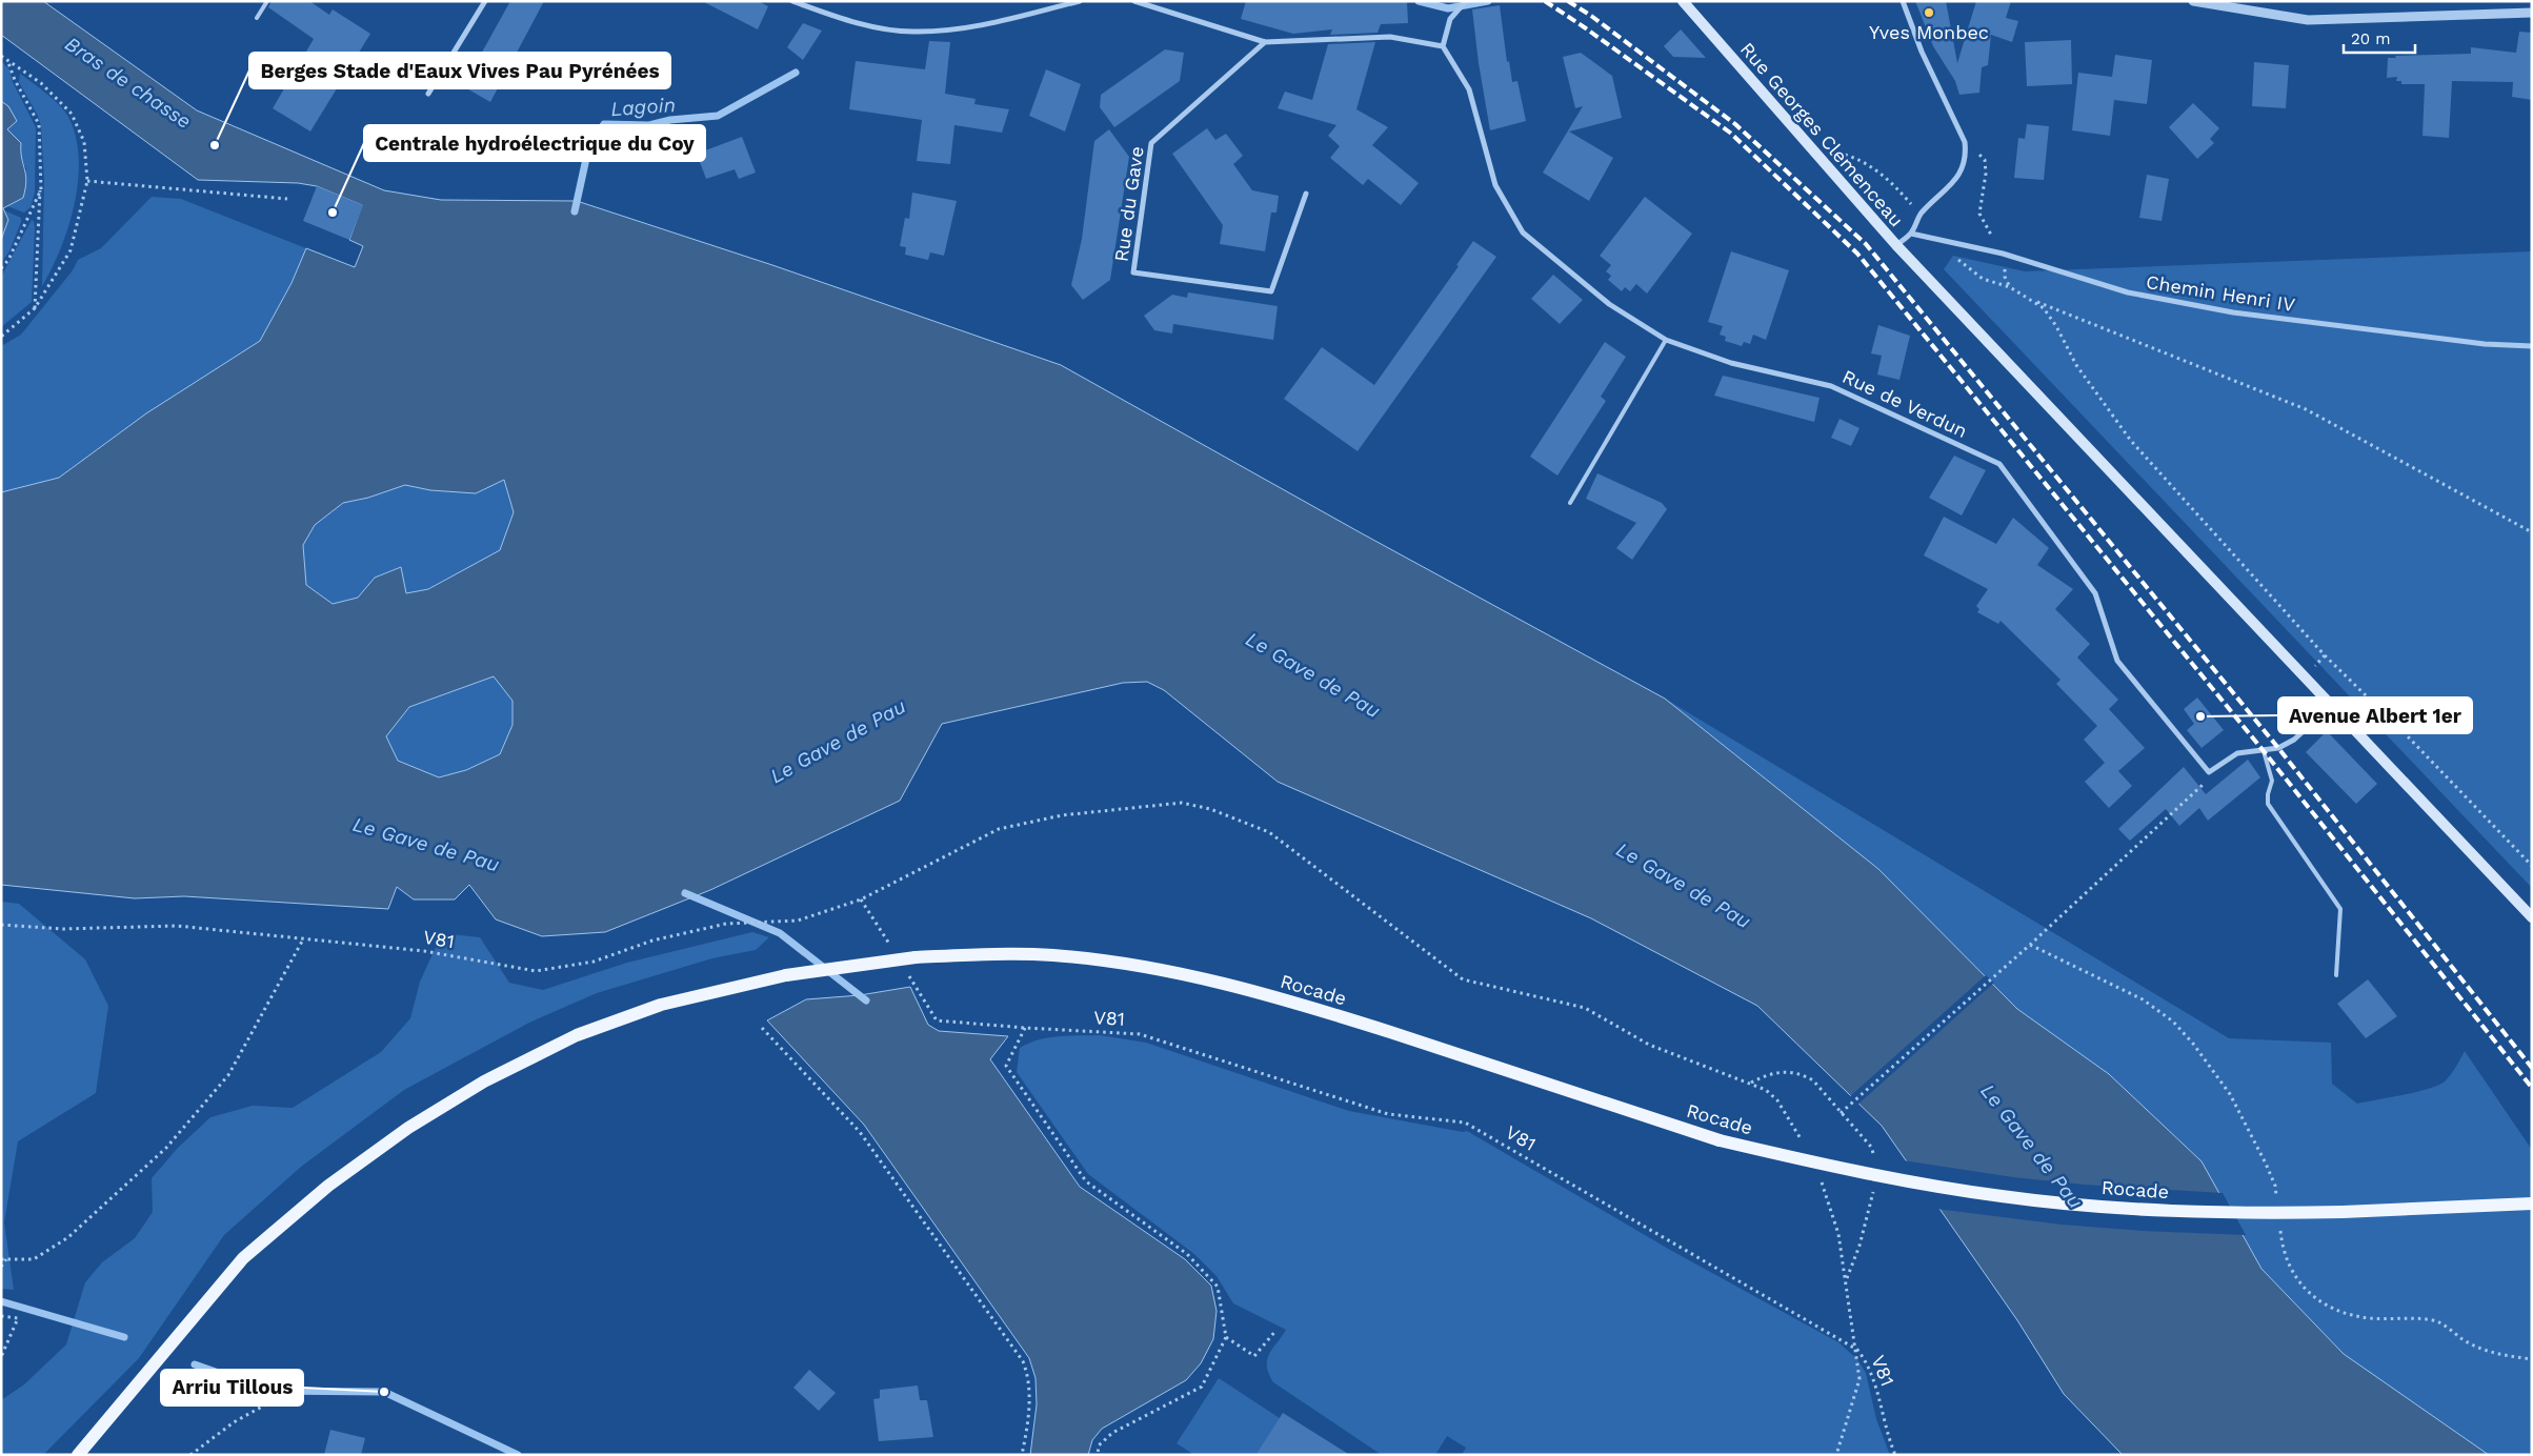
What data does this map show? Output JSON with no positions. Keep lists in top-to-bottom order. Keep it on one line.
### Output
{"streets":{"main road":["Rue Georges Clemenceau","Rocade"],"street":["Rue du Gave","Chemin Henri IV","Rue de Verdun"],"path":["V81"]},"water":["Bras de chasse","Lagoin","Le Gave de Pau"],"places":["Yves Monbec","Berges Stade d'Eaux Vives Pau Pyrénées","Centrale hydroélectrique du Coy","Avenue Albert 1er","Arriu Tillous"],"scale_bar":"20 m"}
